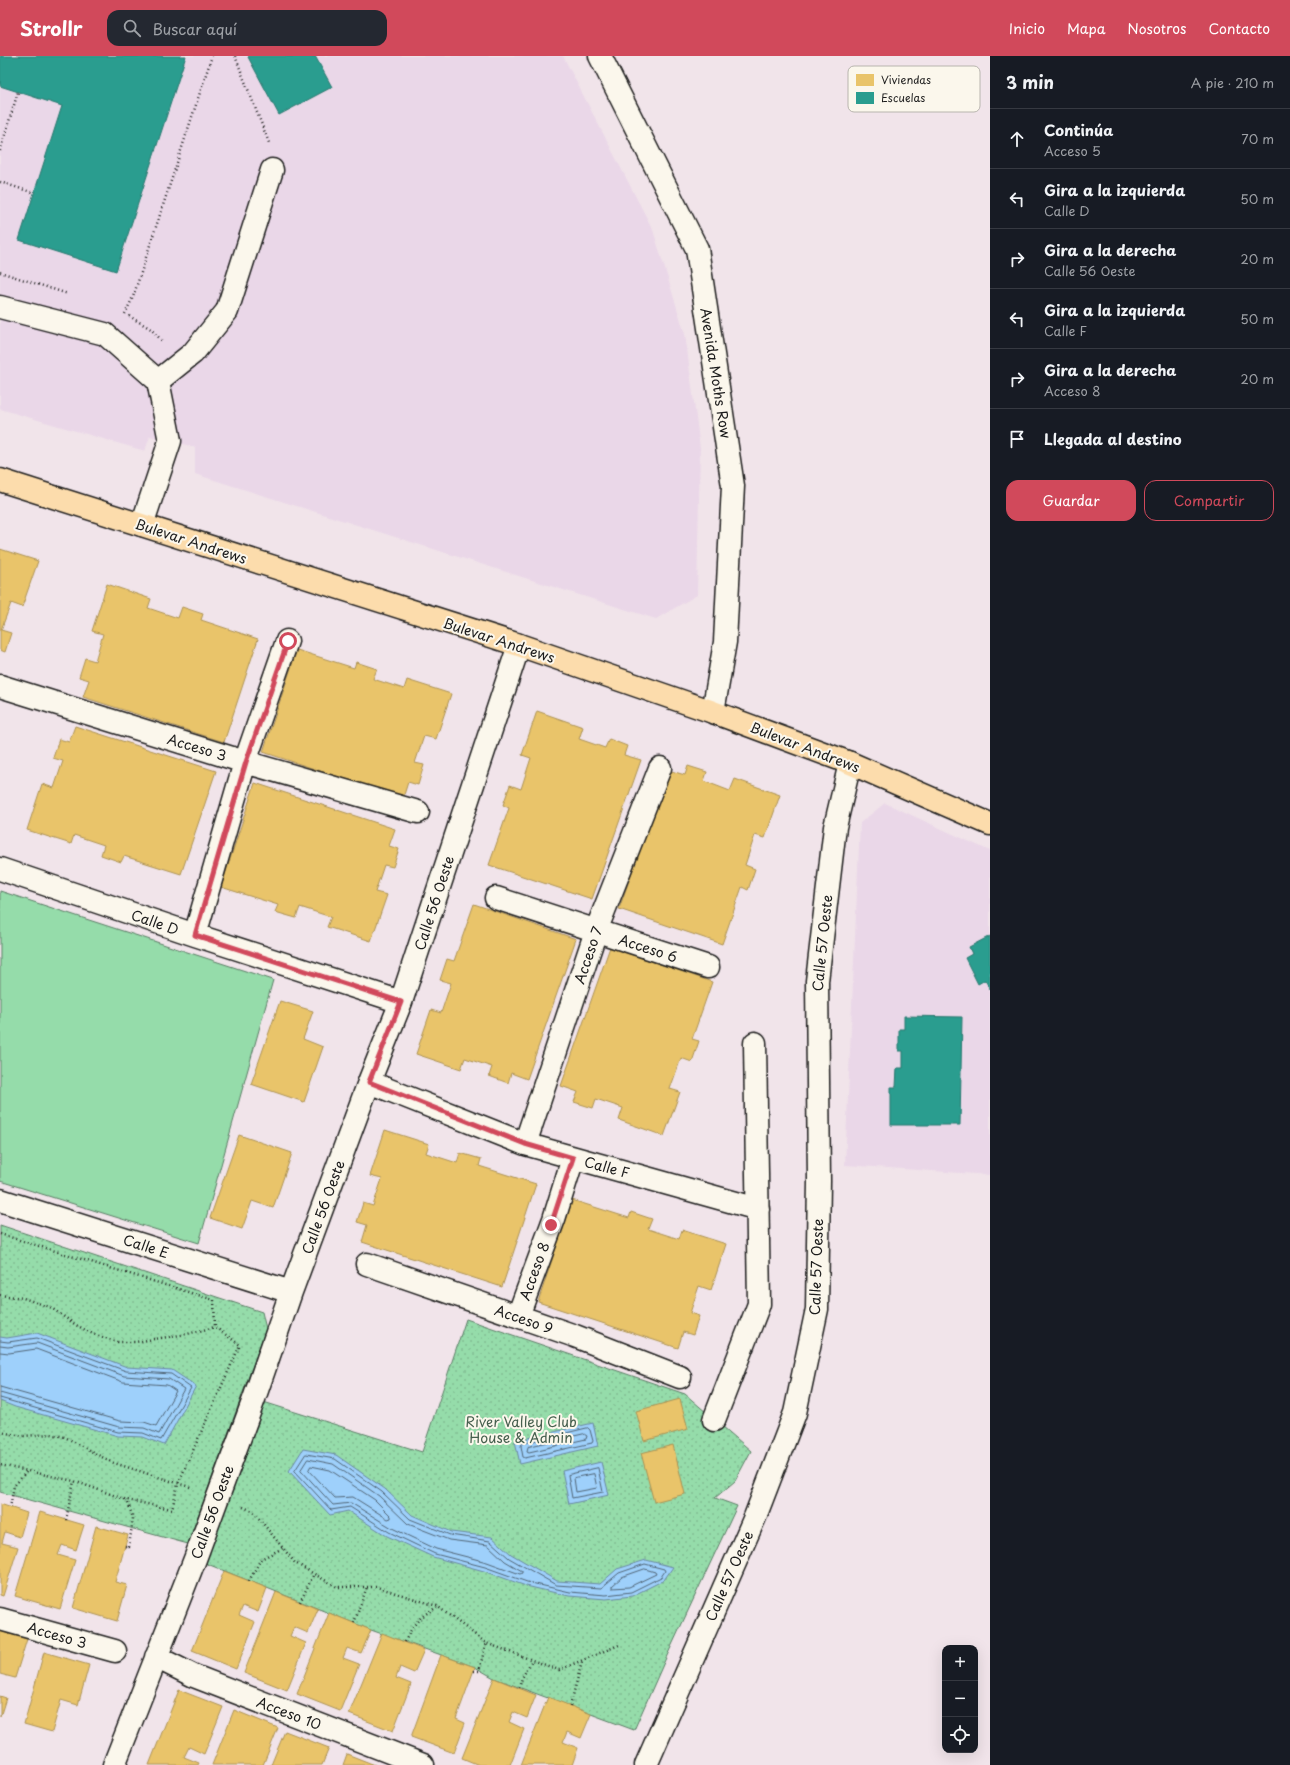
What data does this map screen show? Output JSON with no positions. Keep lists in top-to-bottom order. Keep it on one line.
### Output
{"streets":{"main road":["Bulevar Andrews"],"street":["Avenida Moths Row","Acceso 3","Calle 56 Oeste","Calle D","Calle 57 Oeste","Acceso 6","Acceso 7","Calle F","Calle E","Acceso 8","Acceso 9","Acceso 10"]},"crossings":[["Avenida Moths Row","Bulevar Andrews"],["Bulevar Andrews","Calle 56 Oeste"],["Bulevar Andrews","Calle 57 Oeste"],["Calle 56 Oeste","Calle D"],["Calle 56 Oeste","Calle F"],["Calle 56 Oeste","Calle E"],["Calle 56 Oeste","Acceso 10"],["Acceso 6","Acceso 7"],["Acceso 7","Calle F"],["Calle F","Acceso 8"],["Acceso 8","Acceso 9"]],"parks":["River Valley Club House & Admin"],"legend":["Viviendas","Escuelas"],"page":{"header":"Strollr","search":"Buscar aquí","nav":["Inicio","Mapa","Nosotros","Contacto"],"heading":["3 min","A pie · 210 m"],"list":[["Continúa","Acceso 5","70 m"],["Gira a la izquierda","Calle D","50 m"],["Gira a la derecha","Calle 56 Oeste","20 m"],["Gira a la izquierda","Calle F","50 m"],["Gira a la derecha","Acceso 8","20 m"],"Llegada al destino"],"buttons":["Guardar","Compartir"],"map_buttons":["+","−"]}}
